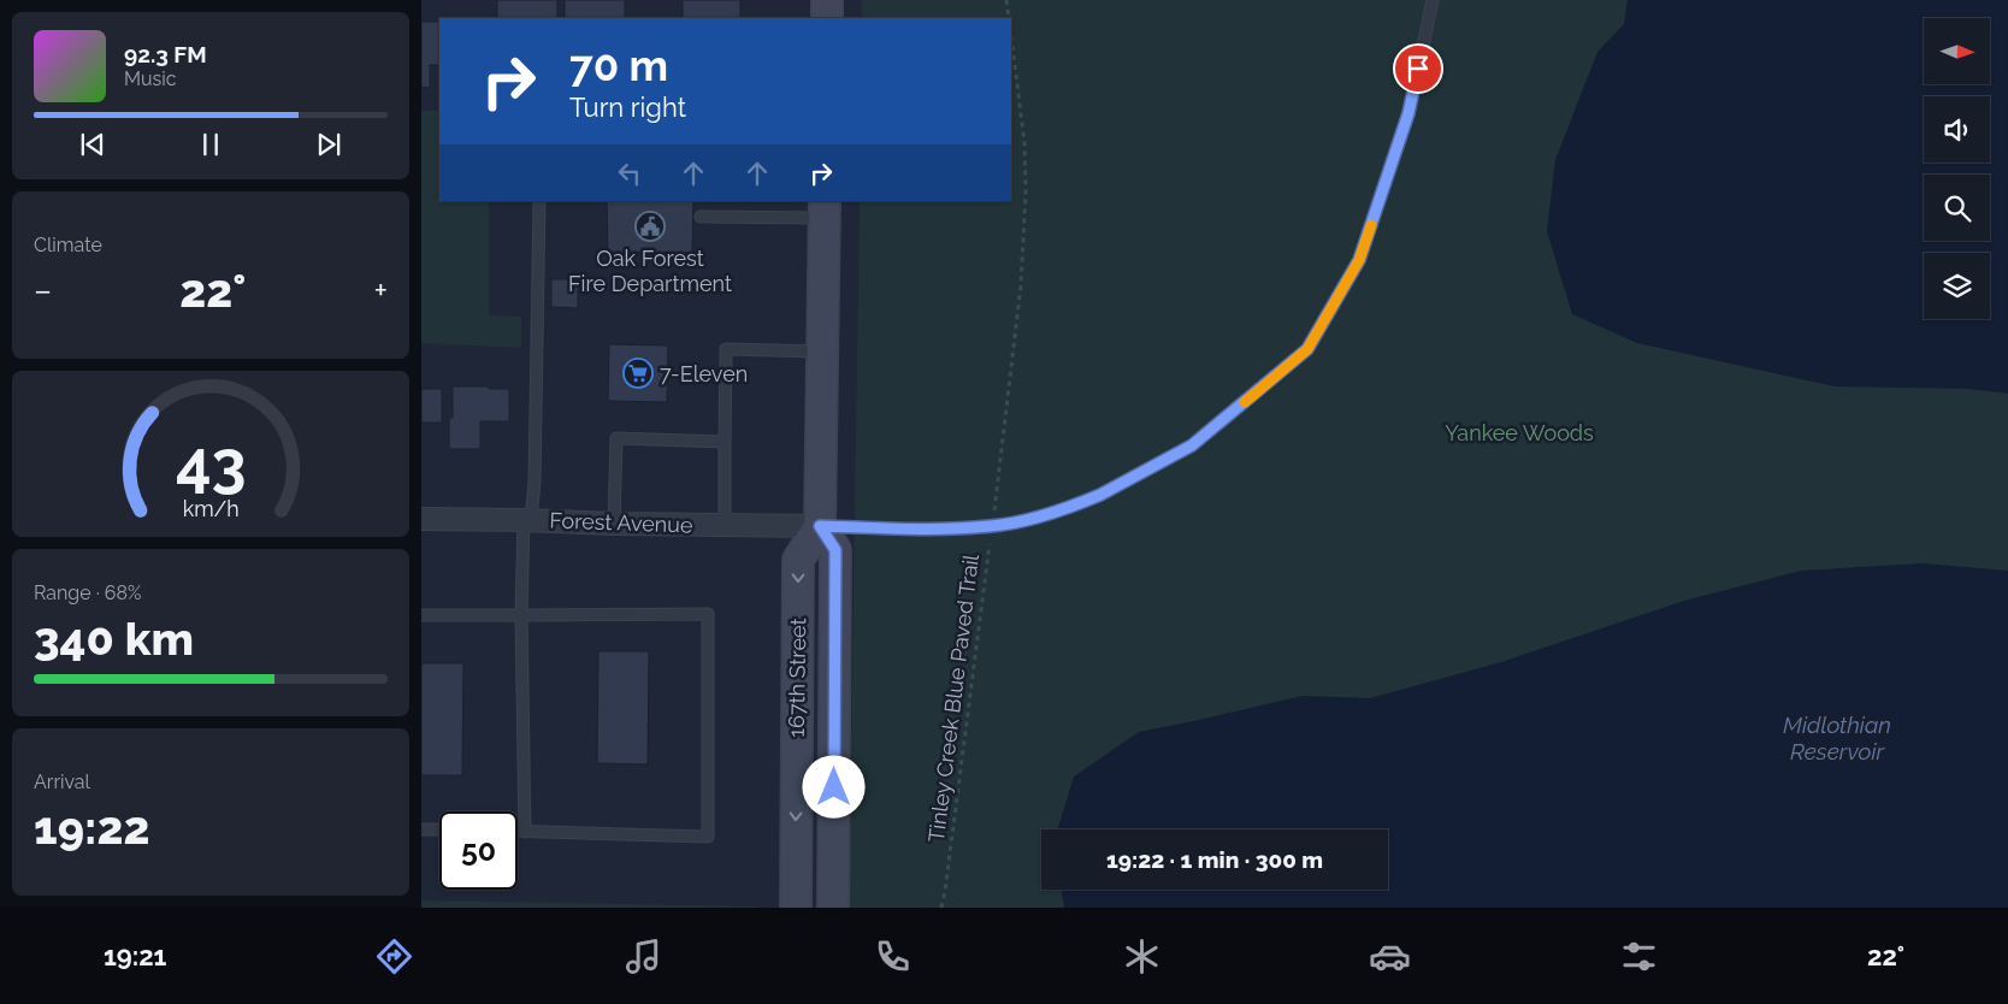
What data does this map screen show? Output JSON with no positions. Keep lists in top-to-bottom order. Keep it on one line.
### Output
{"streets":{"main road":["167th Street"],"street":["Forest Avenue"],"path":["Tinley Creek Blue Paved Trail"]},"crossings":[["Forest Avenue","167th Street"]],"water":["Midlothian Reservoir"],"parks":["Yankee Woods"],"places":{"public building":["Oak Forest Fire Department"],"supermarket":["7-Eleven"]},"north":"right","page":{"turn":["70 m","Turn right"],"song":["92.3 FM","Music"],"tile":["Climate",["Range · 68%","340 km"],["Arrival","19:22"]],"heat":["−","22°","+"],"limit":"50","trip":"19:22 · 1 min · 300 m","tabs":["19:21","22°"],"gauge":["43","km/h"]}}
